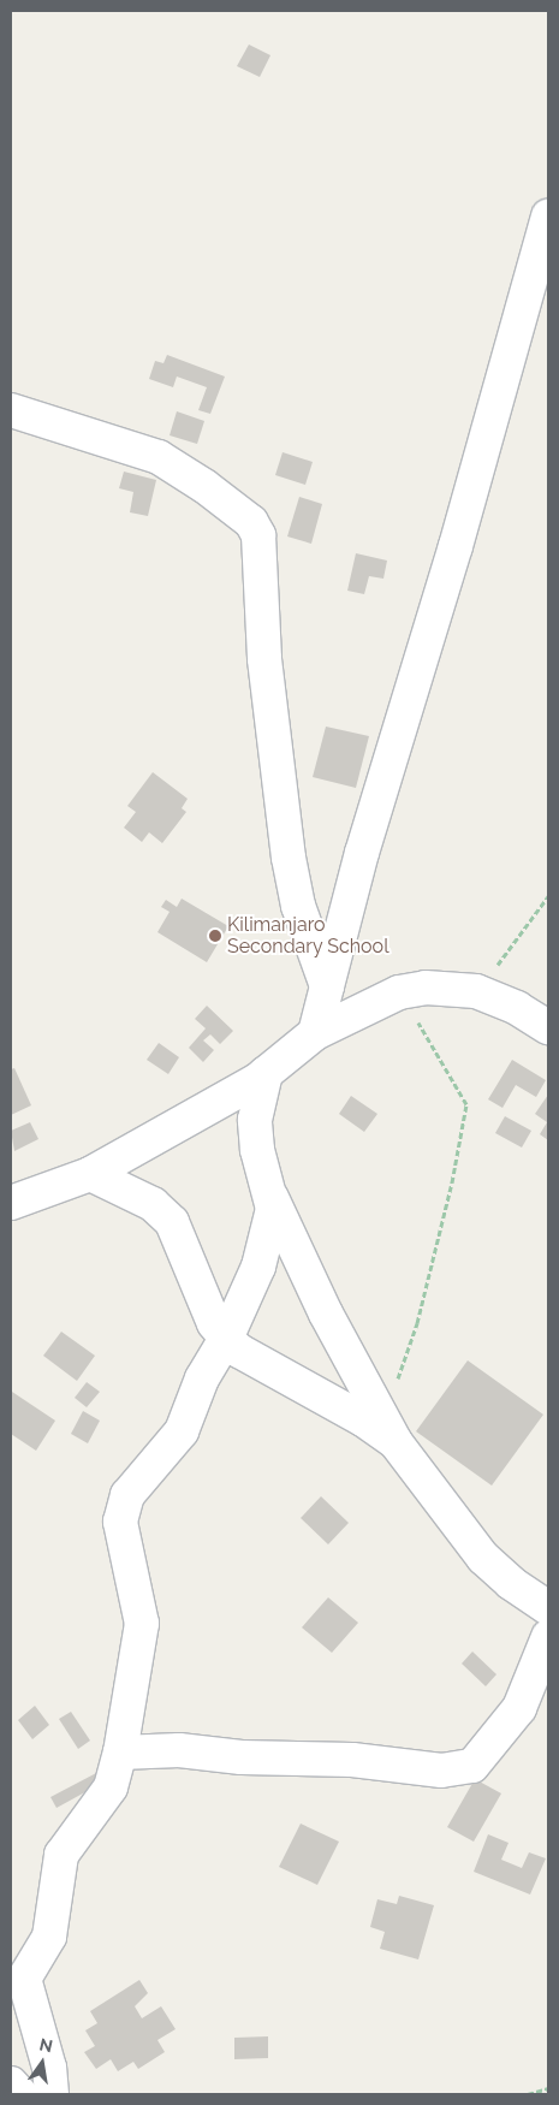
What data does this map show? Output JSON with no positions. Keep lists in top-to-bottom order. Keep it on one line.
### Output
{"places":["Kilimanjaro Secondary School"],"north":"top"}
